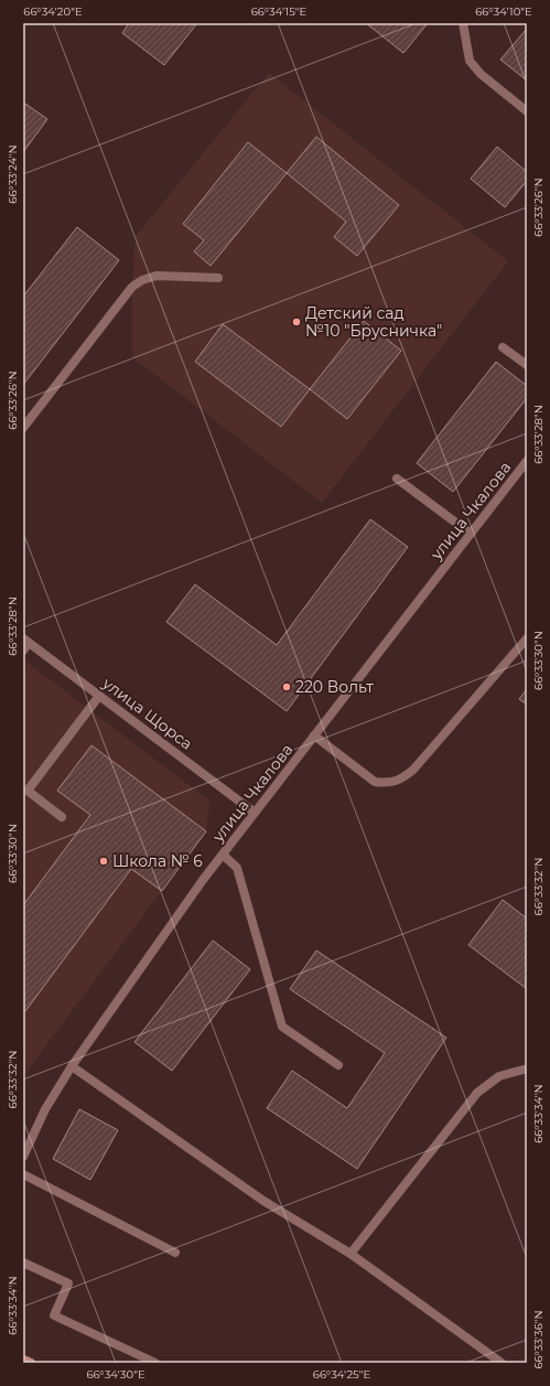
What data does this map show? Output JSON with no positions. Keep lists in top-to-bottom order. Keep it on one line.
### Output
{"streets":{"street":["улица Чкалова","улица Щорса"]},"crossings":[["улица Чкалова","улица Щорса"]],"places":["Детский сад №10 \"Брусничка\"","220 Вольт","Школа № 6"],"coordinates":["66°34'20\"E","66°34'15\"E","66°34'10\"E","66°33'24\"N","66°33'26\"N","66°33'28\"N","66°33'30\"N","66°33'32\"N","66°33'34\"N","66°33'36\"N","66°34'30\"E","66°34'25\"E"]}
